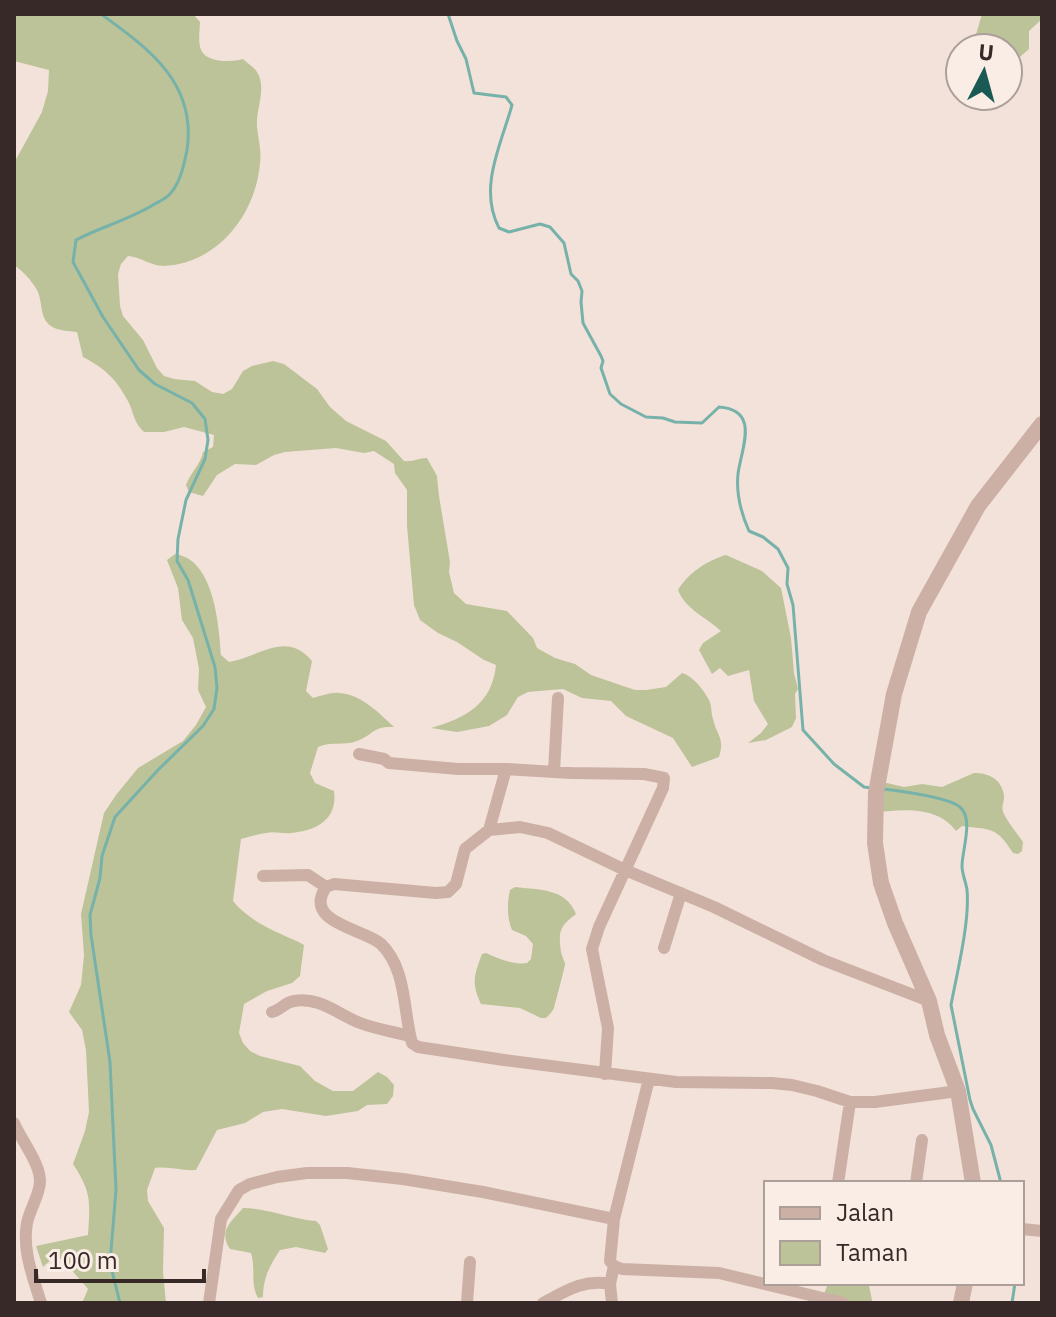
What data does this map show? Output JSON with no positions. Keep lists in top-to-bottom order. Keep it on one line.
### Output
{"legend":["Jalan","Taman"],"scale_bar":"100 m","north":"top"}
